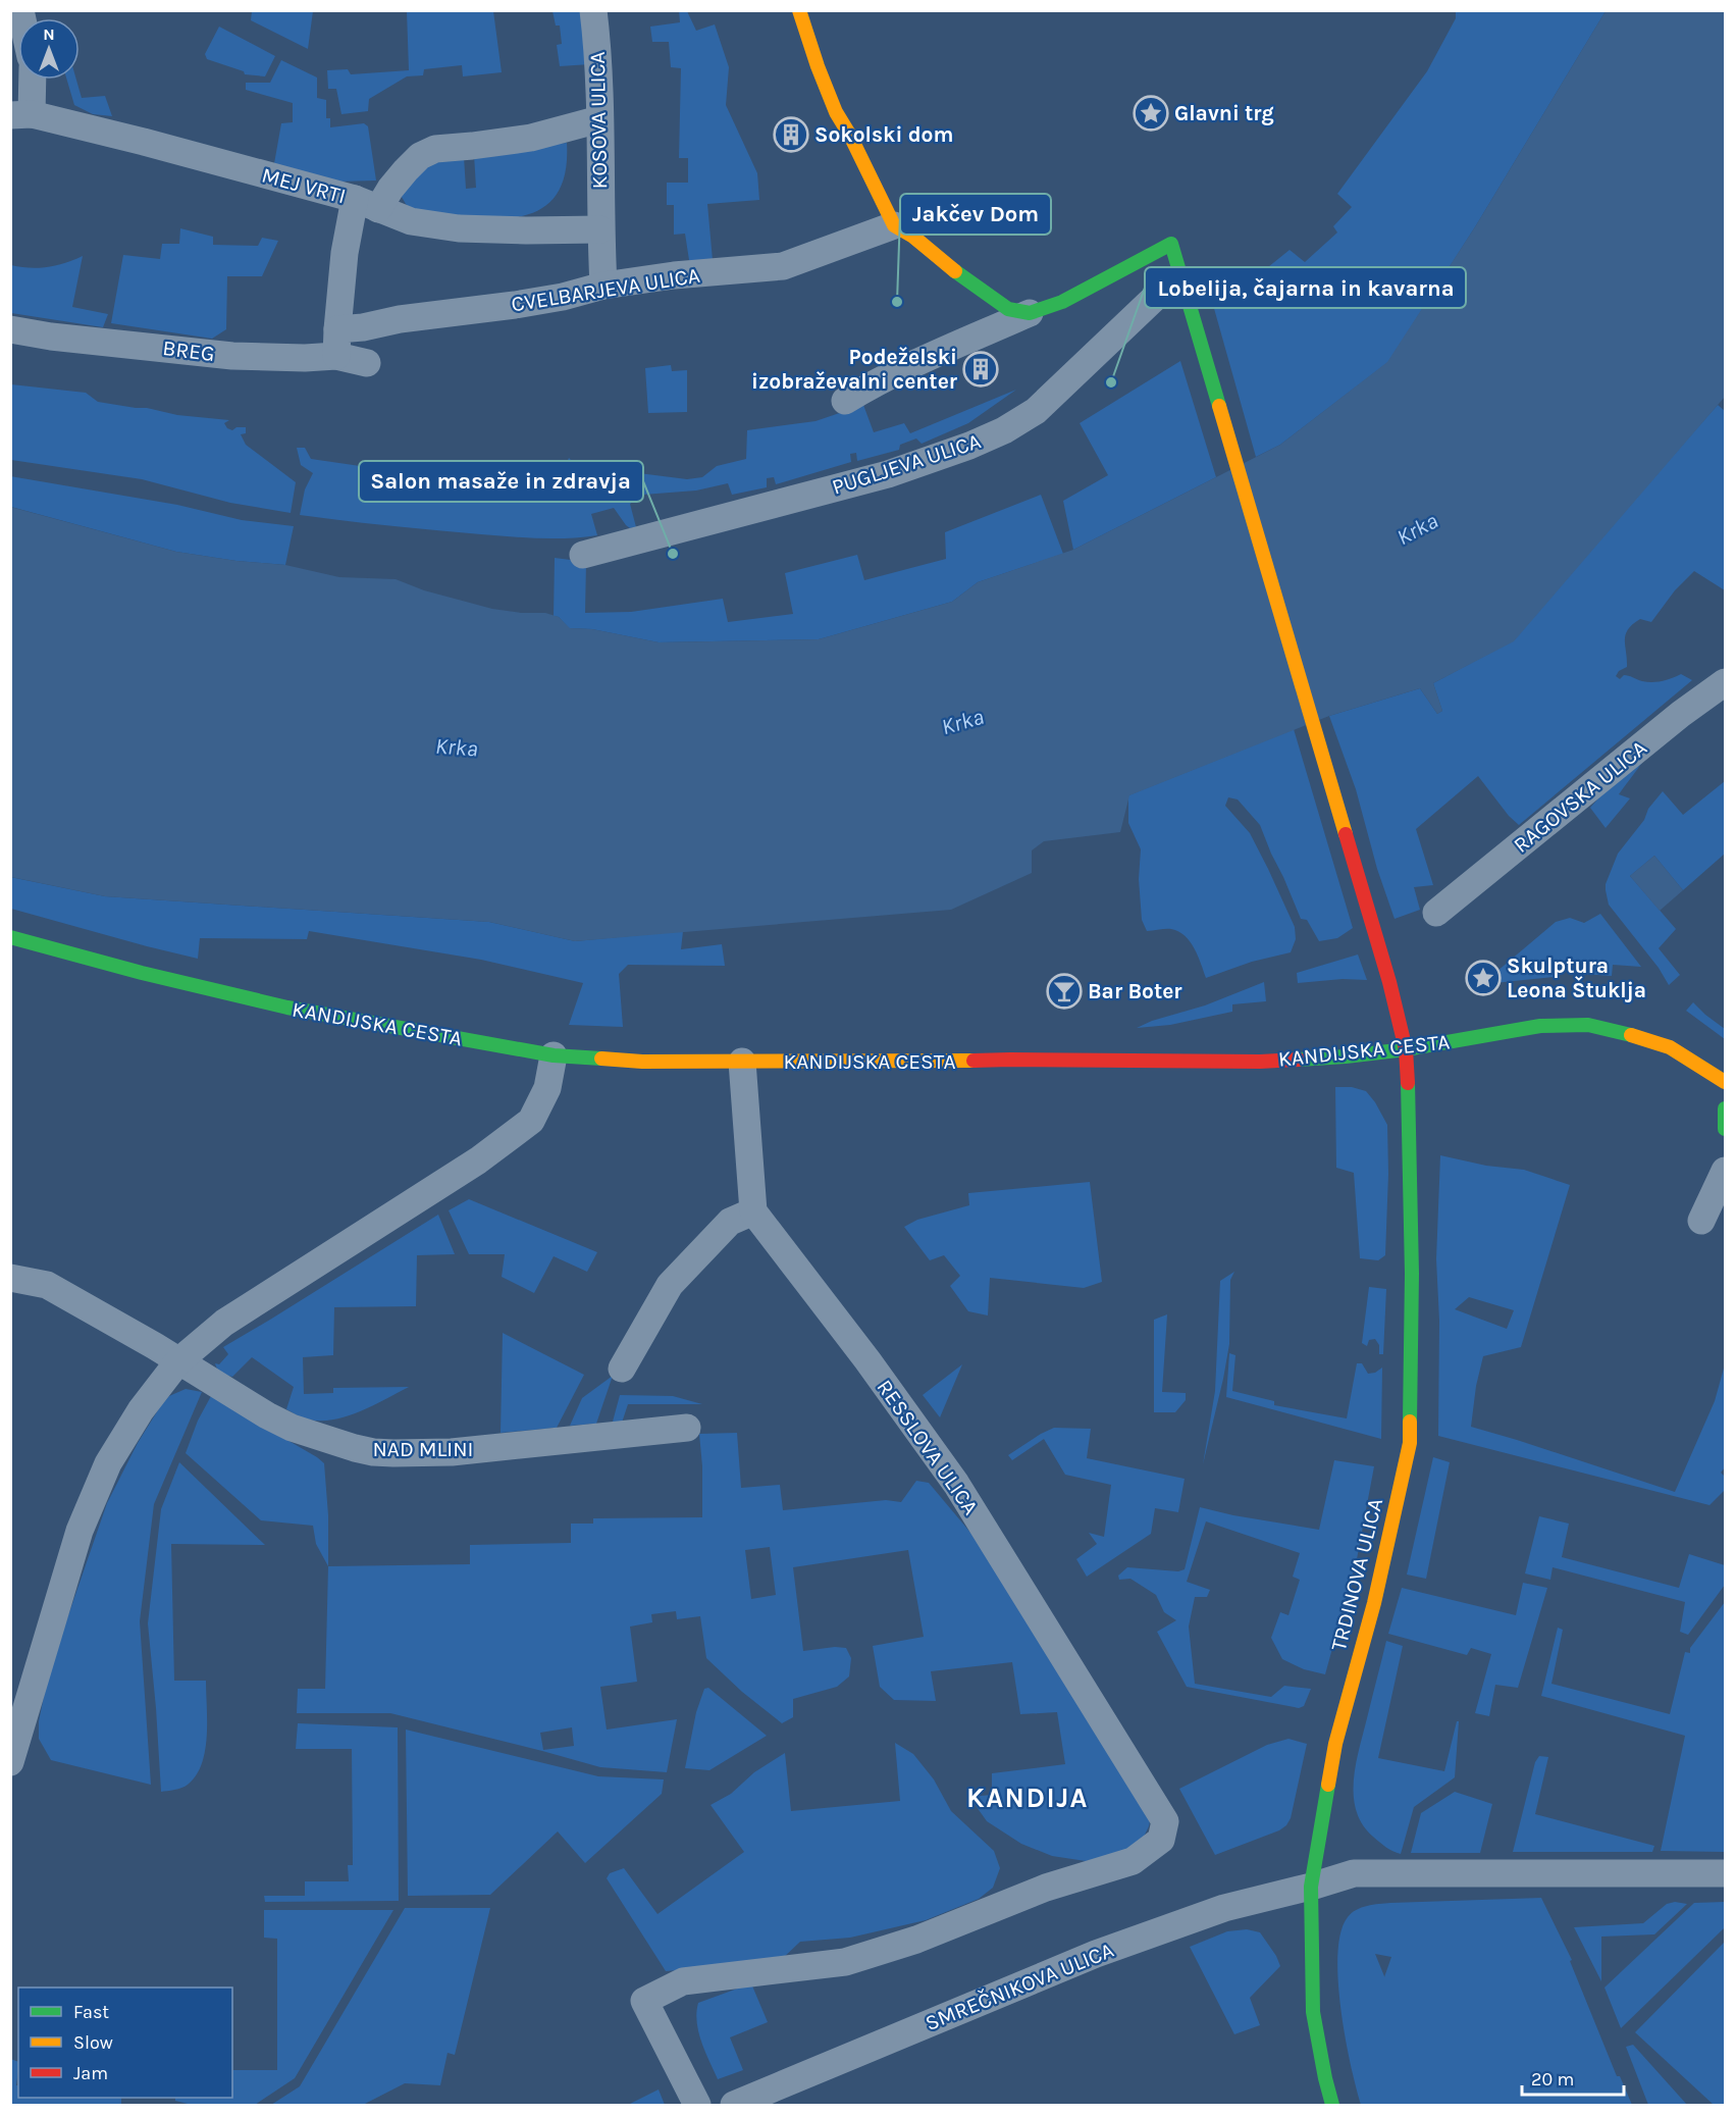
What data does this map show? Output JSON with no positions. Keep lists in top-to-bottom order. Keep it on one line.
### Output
{"streets":{"street":["KOSOVA ULICA","MEJ VRTI","CVELBARJEVA ULICA","BREG","PUGLJEVA ULICA","RAGOVSKA ULICA","KANDIJSKA CESTA","RESSLOVA ULICA","NAD MLINI","TRDINOVA ULICA","SMREČNIKOVA ULICA"]},"crossings":[["KOSOVA ULICA","MEJ VRTI"],["KOSOVA ULICA","CVELBARJEVA ULICA"],["CVELBARJEVA ULICA","BREG"],["PUGLJEVA ULICA","TRDINOVA ULICA"],["KANDIJSKA CESTA","TRDINOVA ULICA"],["TRDINOVA ULICA","SMREČNIKOVA ULICA"]],"districts":["KANDIJA"],"water":["Krka"],"places":{"place":["Glavni trg","Skulptura Leona Štuklja"],"building":["Sokolski dom","Podeželski izobraževalni center"],"other":["Jakčev Dom","Lobelija, čajarna in kavarna","Salon masaže in zdravja"],"bar":["Bar Boter"]},"legend":["Fast","Slow","Jam"],"scale_bar":"20 m","north":"top"}
